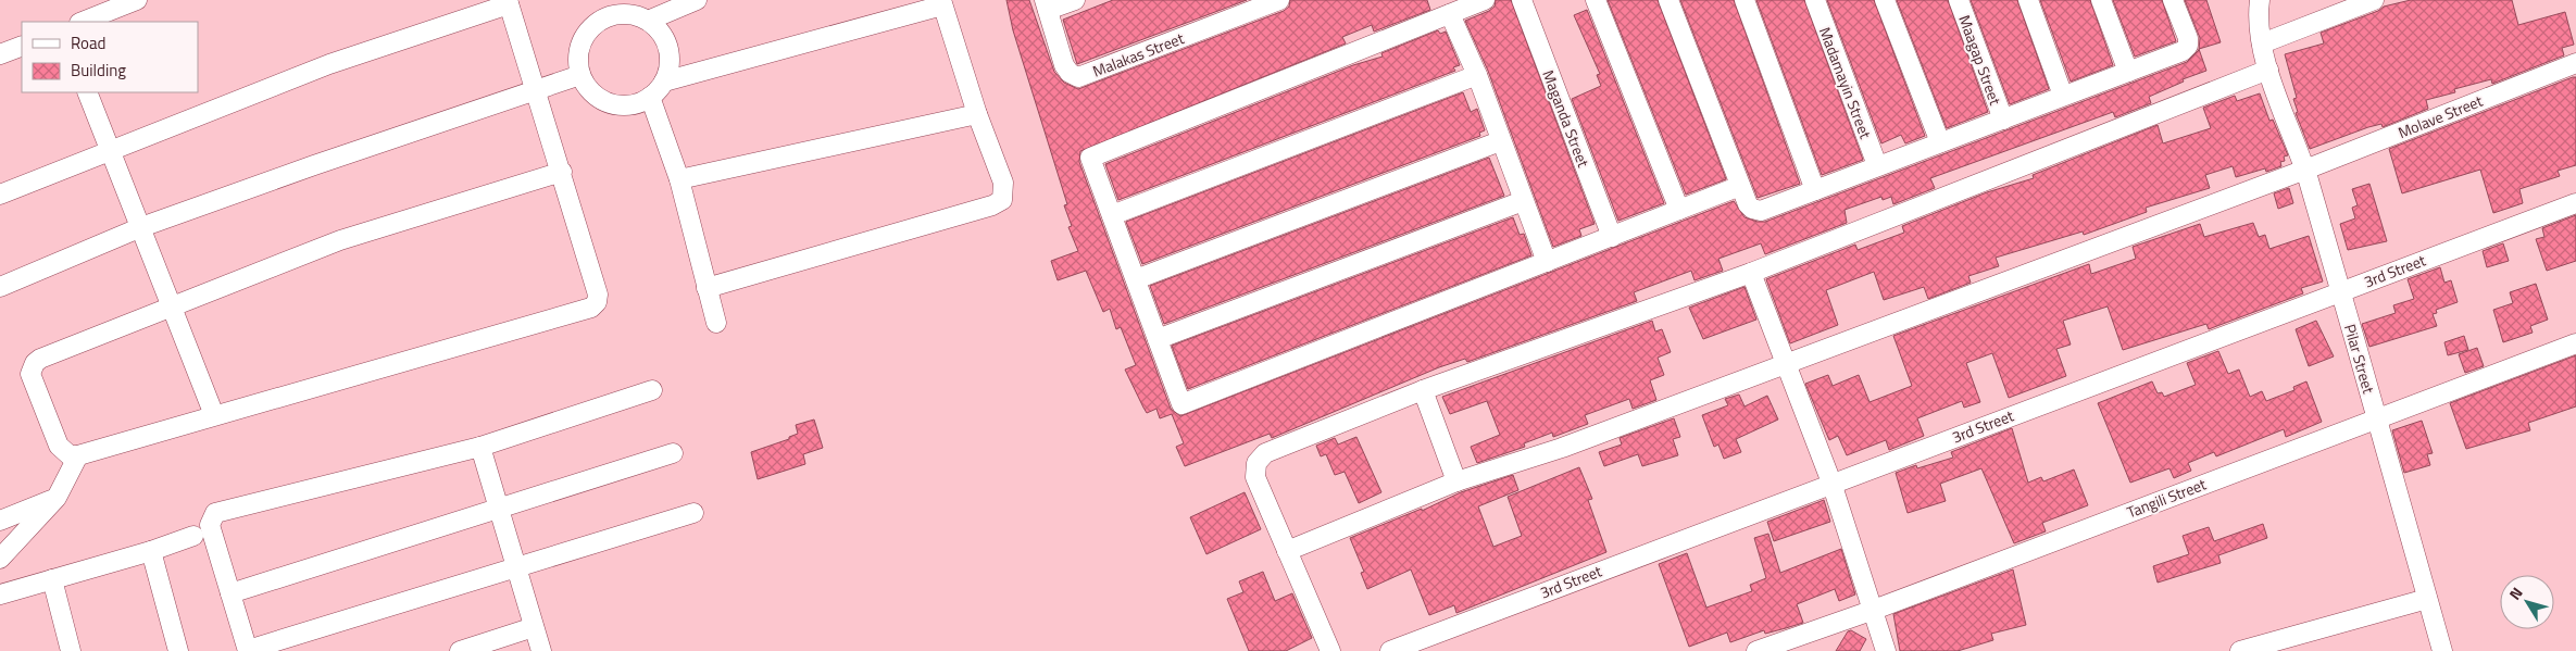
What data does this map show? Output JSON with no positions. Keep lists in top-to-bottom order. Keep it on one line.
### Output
{"streets":{"street":["Malakas Street","Maagap Street","Madamayin Street","Molave Street","Maganda Street","3rd Street","Pilar Street","Tangili Street"]},"crossings":[["Molave Street","Pilar Street"],["3rd Street","Pilar Street"],["Pilar Street","Tangili Street"]],"legend":["Road","Building"],"north":"top left"}
